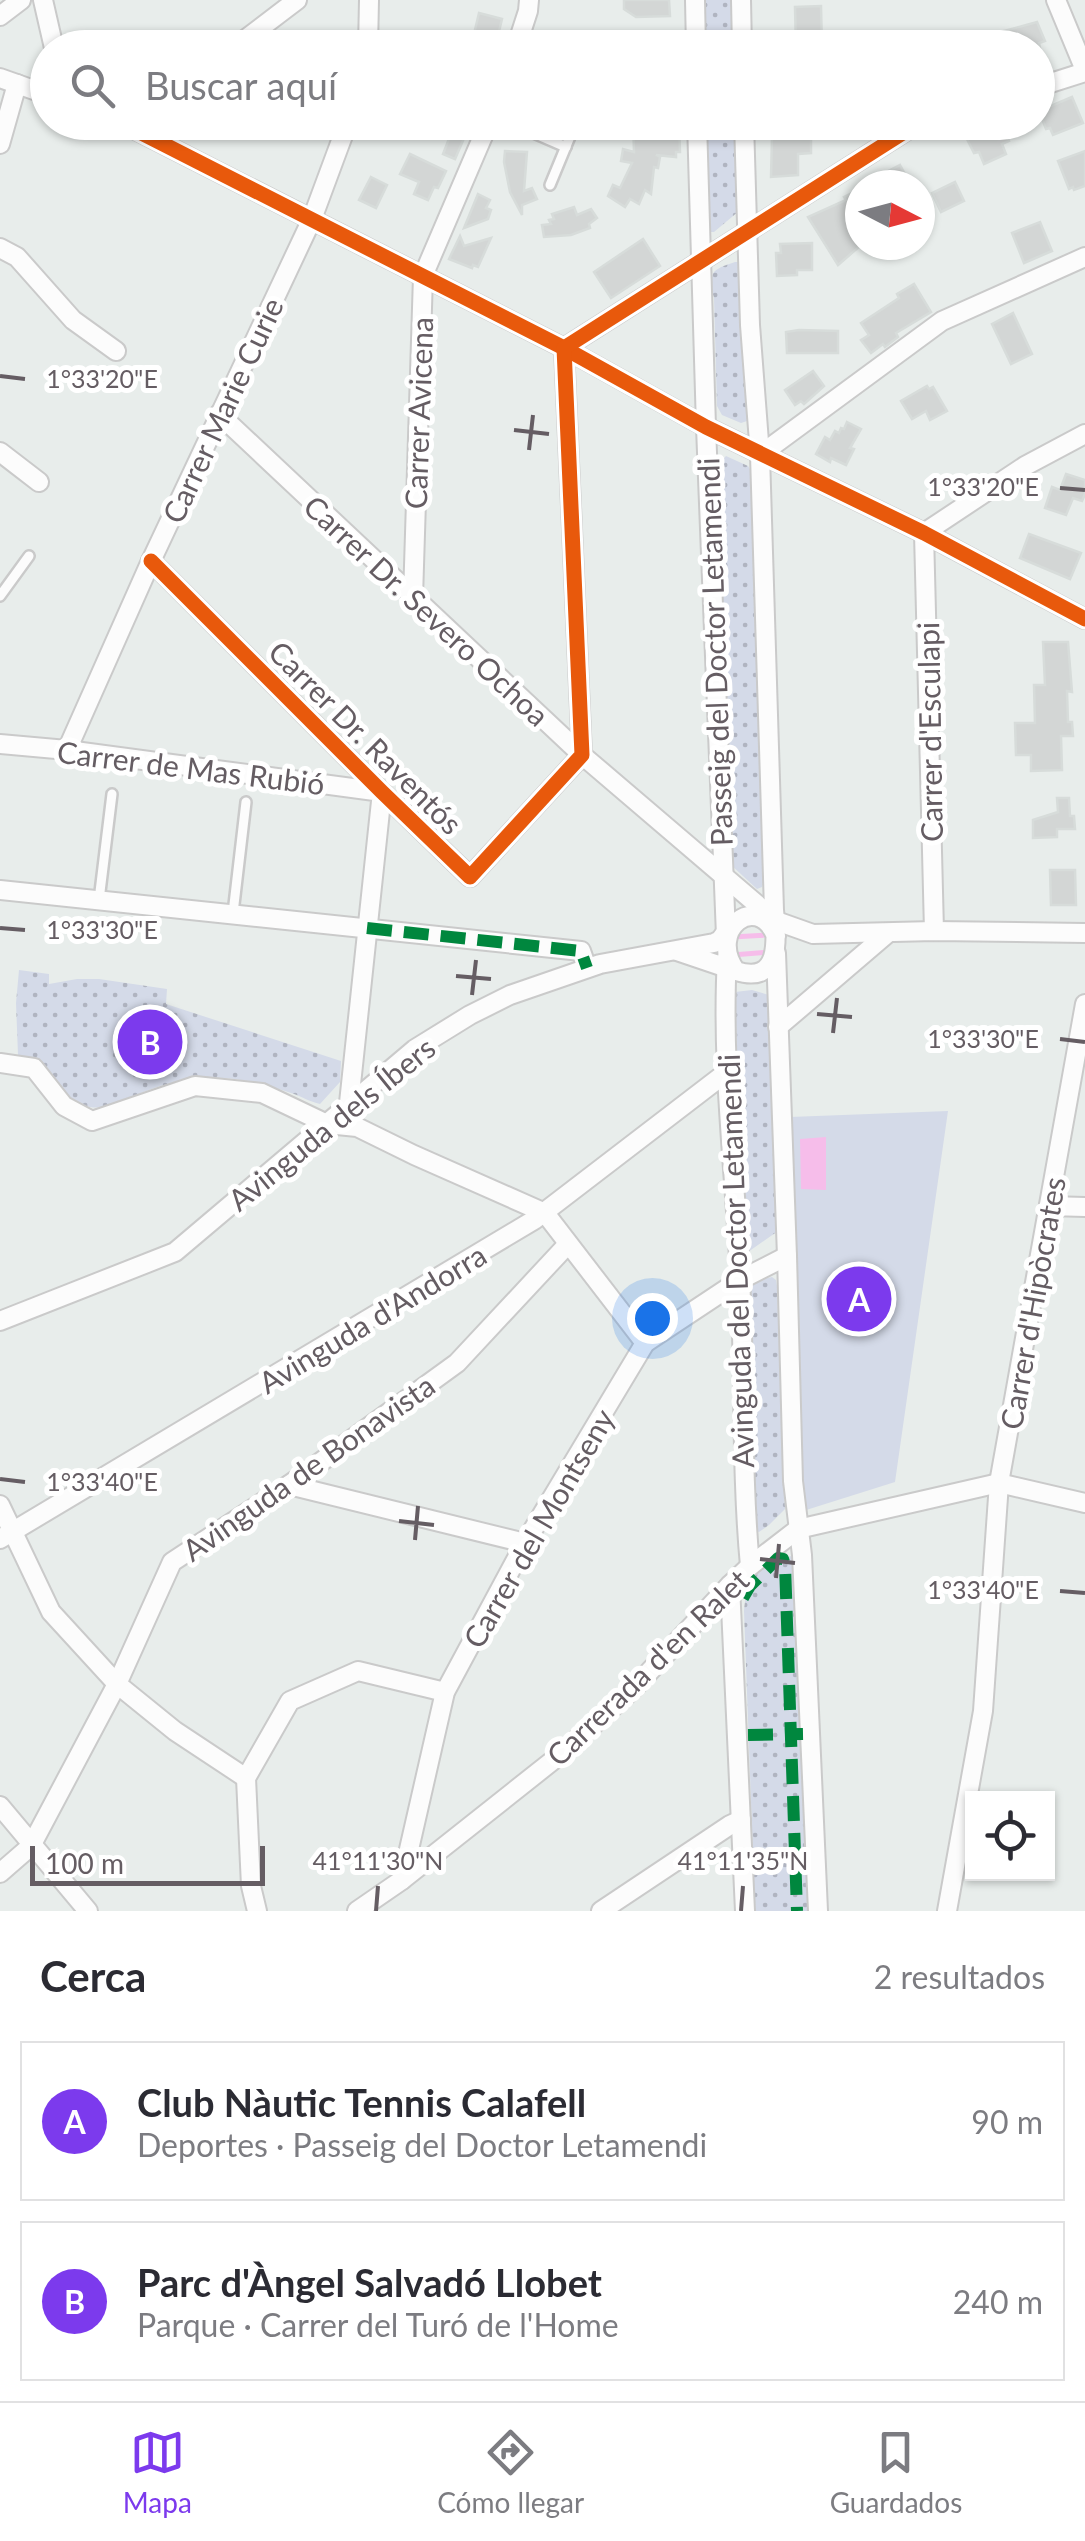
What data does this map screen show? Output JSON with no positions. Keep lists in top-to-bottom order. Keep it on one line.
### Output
{"streets":{"street":["Carrer Marie Curie","Carrer Avicena","Carrer Dr. Severo Ochoa","Passeig del Doctor Letamendi","Carrer d'Esculapi","Carrer Dr. Raventós","Carrer de Mas Rubió","Avinguda dels Íbers","Avinguda del Doctor Letamendi","Carrer d'Hipòcrates","Avinguda d'Andorra","Avinguda de Bonavista","Carrer del Montseny","Carrerada d'en Ralet"]},"crossings":[["Carrer Marie Curie","Carrer Dr. Severo Ochoa"],["Carrer Marie Curie","Carrer Dr. Raventós"],["Carrer Marie Curie","Carrer de Mas Rubió"],["Carrer Avicena","Carrer Dr. Severo Ochoa"],["Carrer Dr. Severo Ochoa","Passeig del Doctor Letamendi"],["Carrer Dr. Severo Ochoa","Carrer Dr. Raventós"],["Passeig del Doctor Letamendi","Avinguda dels Íbers"],["Passeig del Doctor Letamendi","Avinguda del Doctor Letamendi"],["Passeig del Doctor Letamendi","Carrer del Montseny"],["Passeig del Doctor Letamendi","Carrerada d'en Ralet"],["Carrer Dr. Raventós","Carrer de Mas Rubió"],["Avinguda dels Íbers","Avinguda del Doctor Letamendi"],["Avinguda del Doctor Letamendi","Avinguda d'Andorra"],["Avinguda del Doctor Letamendi","Carrer del Montseny"],["Avinguda del Doctor Letamendi","Carrerada d'en Ralet"],["Carrer d'Hipòcrates","Carrerada d'en Ralet"],["Carrer del Montseny","Carrerada d'en Ralet"]],"scale_bar":"100 m","north":"right","page":{"search":"Buscar aquí","pins":["B","A"],"scale":"100 m","heading":["Cerca","2 resultados"],"list":[{"mark":"A","name":"Club Nàutic Tennis Calafell","note":"Deportes · Passeig del Doctor Letamendi","value":"90 m"},{"mark":"B","name":"Parc d'Àngel Salvadó Llobet","note":"Parque · Carrer del Turó de l'Home","value":"240 m"}],"nav":["Mapa","Cómo llegar","Guardados"]},"coordinates":["1°33'20\"E","1°33'30\"E","1°33'40\"E","41°11'30\"N","41°11'35\"N"]}
